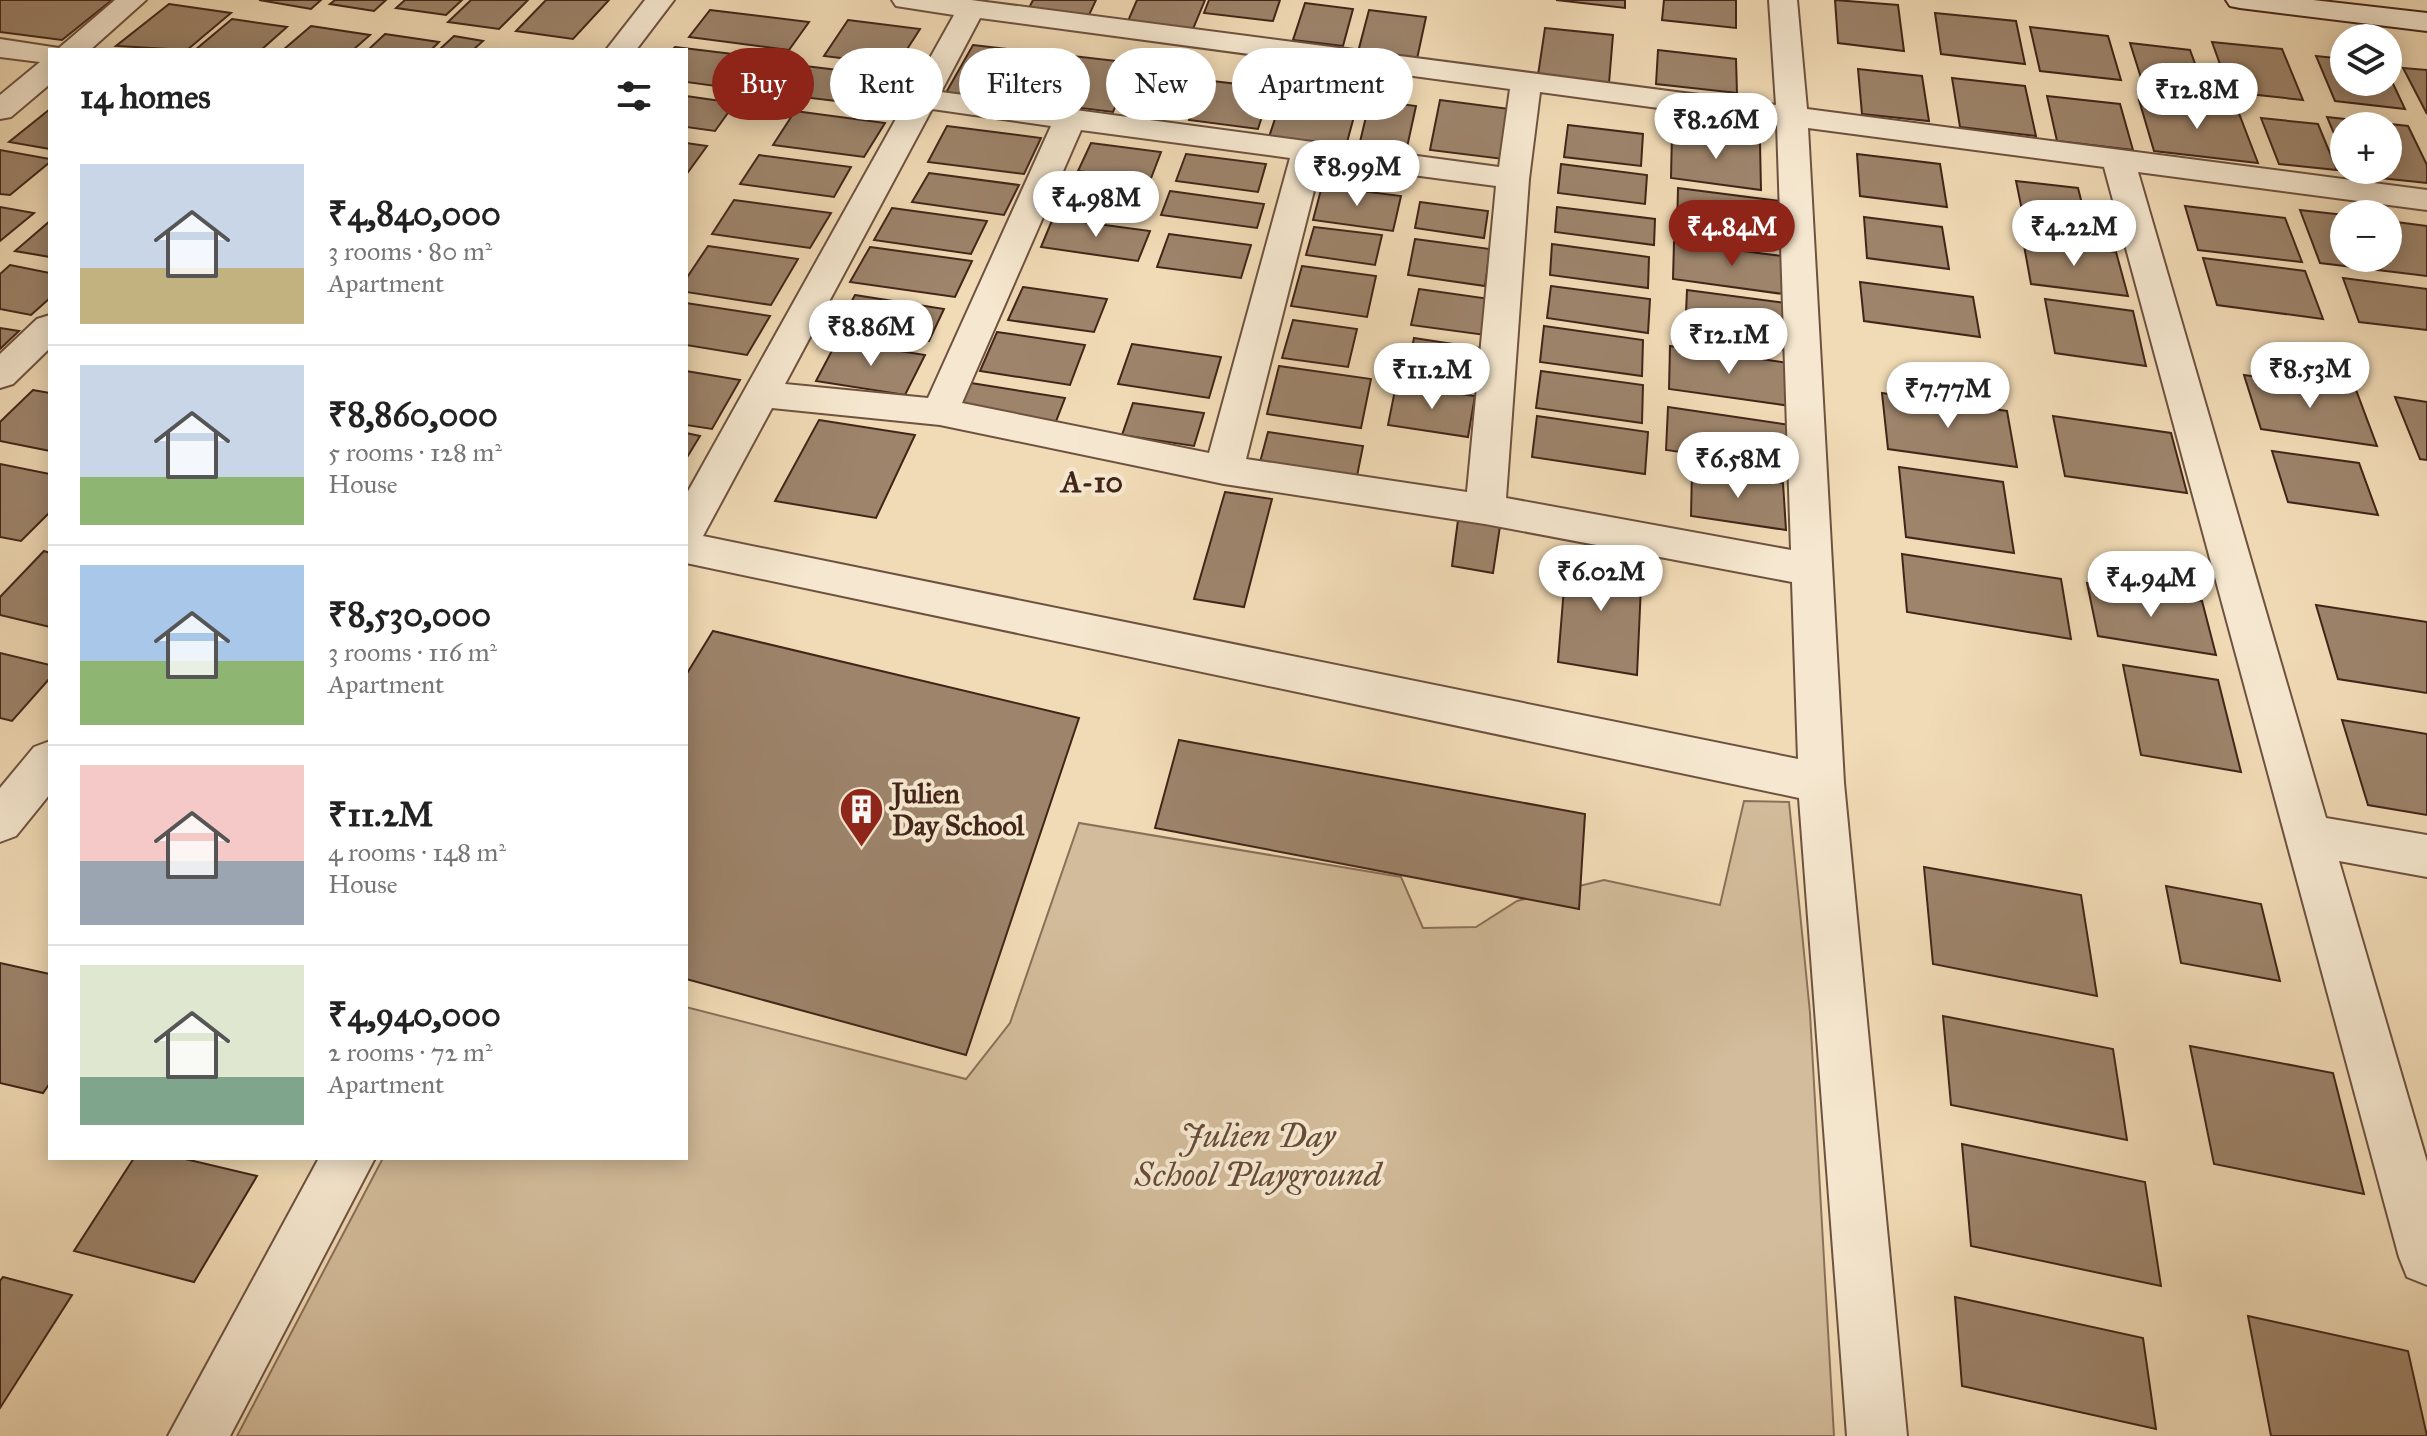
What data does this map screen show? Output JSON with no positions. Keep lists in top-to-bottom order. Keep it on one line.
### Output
{"districts":["A-10"],"parks":["Julien Day School Playground"],"places":{"building":["Julien Day School"]},"page":{"map_buttons":["+","−"],"chip":["Buy","Rent","Filters","New","Apartment"],"heading":"14 homes","price":["₹12.8M","₹8.26M","₹8.99M","₹4.98M","₹4.84M","₹4.22M","₹8.86M","₹12.1M","₹8.53M","₹11.2M","₹7.77M","₹6.58M","₹6.02M","₹4.94M"],"list":[{"name":"₹4,840,000","note":"3 rooms · 80 m² · Apartment"},{"name":"₹8,860,000","note":"5 rooms · 128 m² · House"},{"name":"₹8,530,000","note":"3 rooms · 116 m² · Apartment"},{"name":"₹11.2M","note":"4 rooms · 148 m² · House"},{"name":"₹4,940,000","note":"2 rooms · 72 m² · Apartment"}]}}
